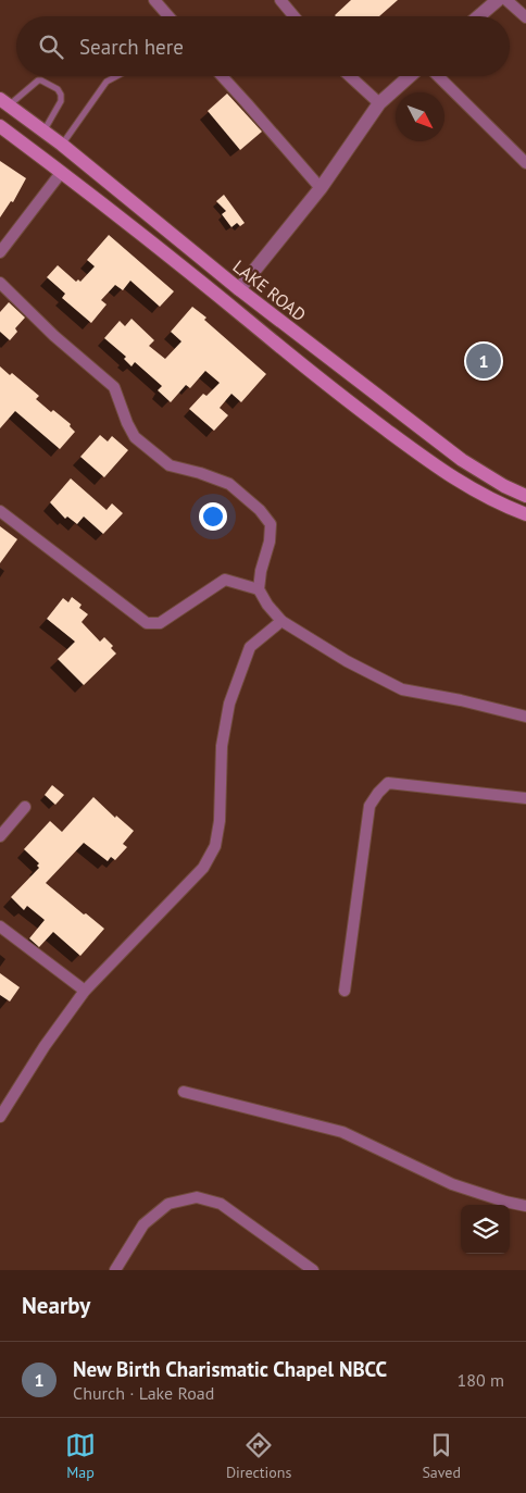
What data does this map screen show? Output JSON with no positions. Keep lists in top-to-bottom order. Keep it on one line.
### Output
{"streets":{"main road":["LAKE ROAD"]},"north":"bottom right","page":{"search":"Search here","pins":"1","heading":"Nearby","list":[{"mark":"1","name":"New Birth Charismatic Chapel NBCC","note":"Church · Lake Road","value":"180 m"}],"nav":["Map","Directions","Saved"]}}
